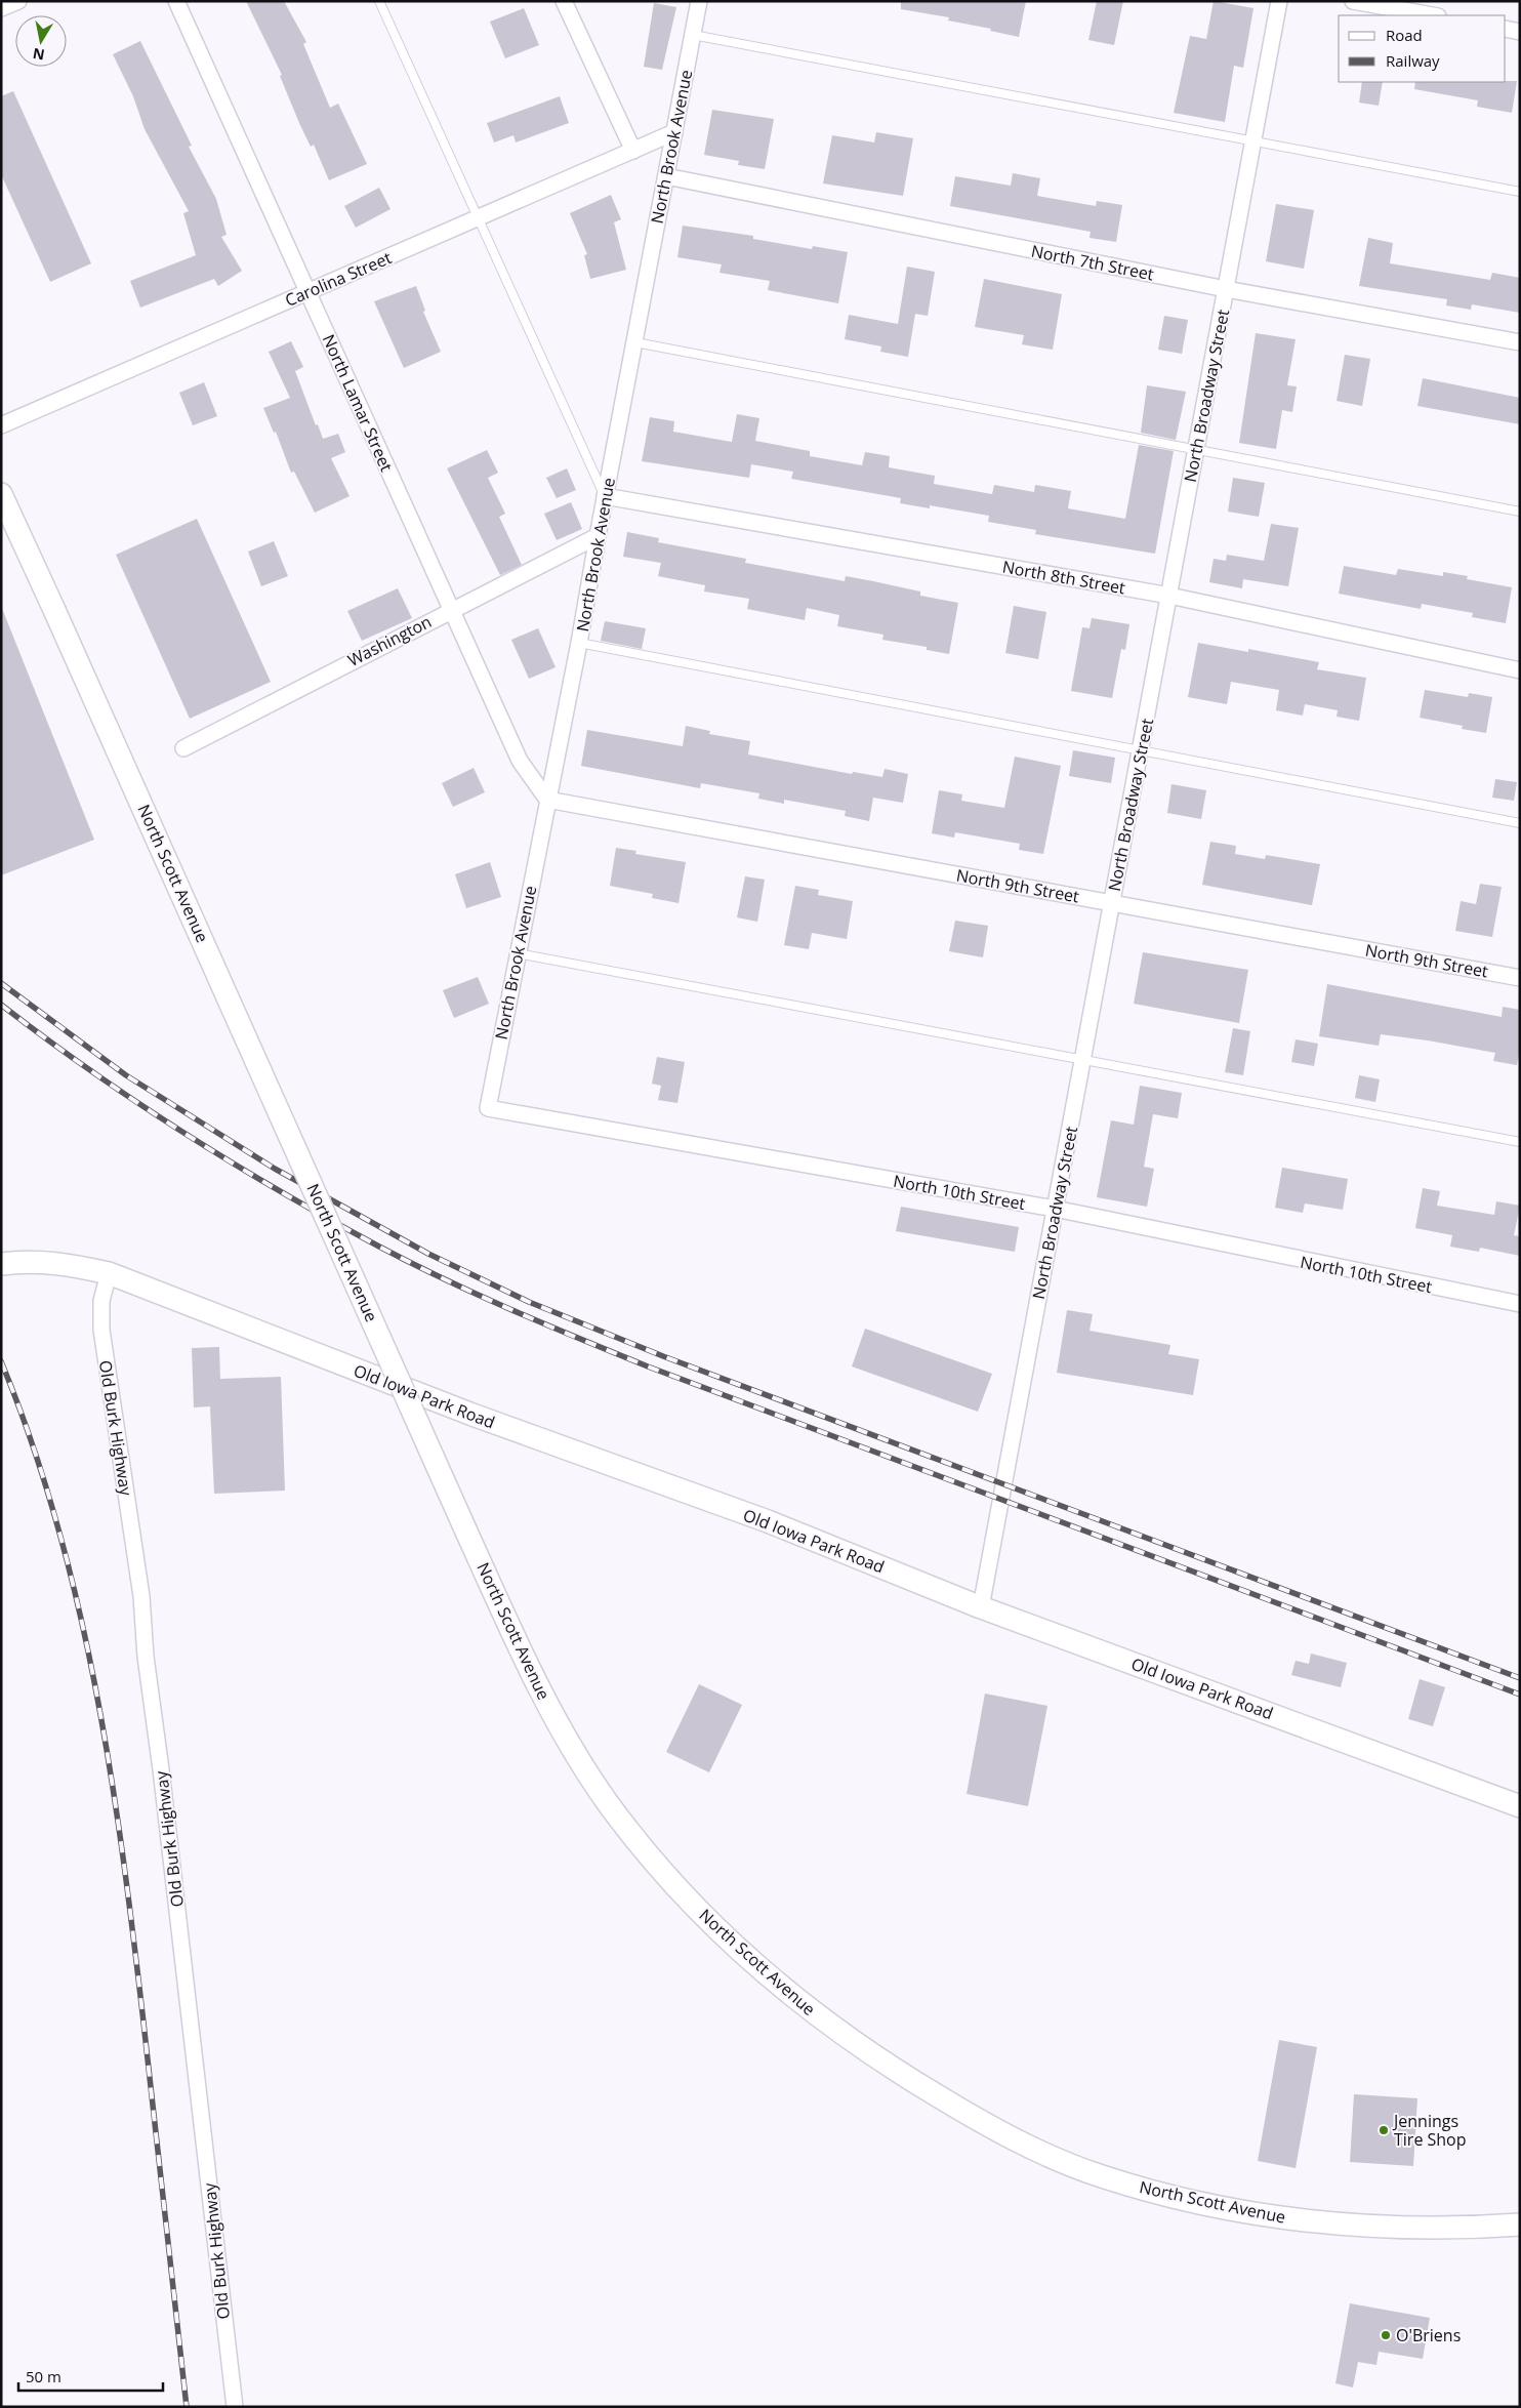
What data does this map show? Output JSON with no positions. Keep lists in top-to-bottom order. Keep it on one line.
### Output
{"streets":{"main road":["North Scott Avenue","Old Iowa Park Road"],"street":["North Brook Avenue","North 7th Street","Carolina Street","North Broadway Street","North Lamar Street","North 8th Street","Washington","North 9th Street","North 10th Street","Old Burk Highway"]},"crossings":[["North Brook Avenue","North 7th Street"],["North Brook Avenue","Carolina Street"],["North Brook Avenue","North Lamar Street"],["North Brook Avenue","North 8th Street"],["North Brook Avenue","Washington"],["North Brook Avenue","North 9th Street"],["North Brook Avenue","North 10th Street"],["North 7th Street","North Broadway Street"],["Carolina Street","North Lamar Street"],["North Broadway Street","North 8th Street"],["North Broadway Street","North 9th Street"],["North Broadway Street","North 10th Street"],["North Broadway Street","Old Iowa Park Road"],["North Lamar Street","Washington"],["North Lamar Street","North 9th Street"],["Old Iowa Park Road","Old Burk Highway"]],"places":["Jennings Tire Shop","O'Briens"],"legend":["Road","Railway"],"scale_bar":"50 m","north":"bottom"}
